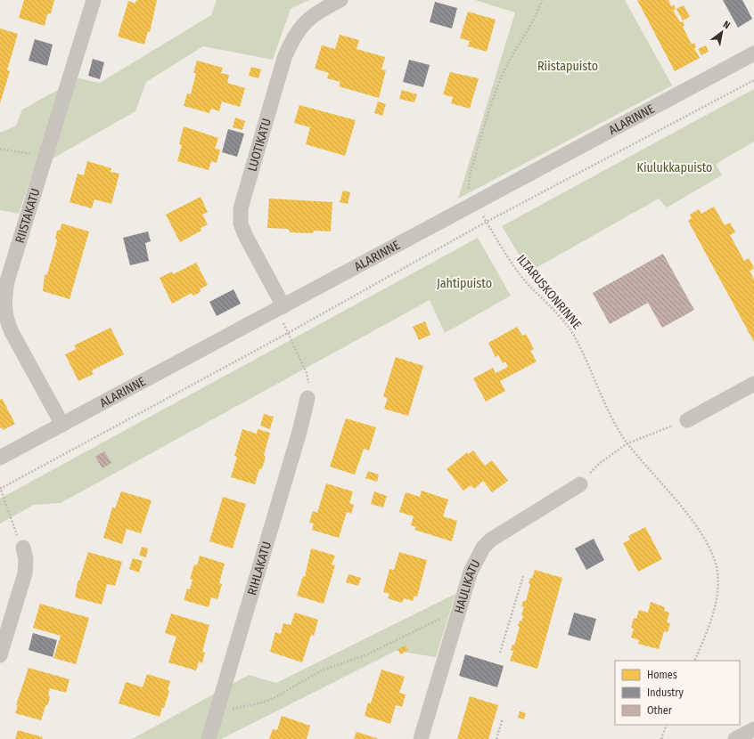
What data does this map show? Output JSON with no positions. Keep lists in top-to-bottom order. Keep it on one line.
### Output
{"streets":{"street":["ALARINNE","LUOTIKATU","RIISTAKATU","RIHLAKATU","HAULIKATU"],"path":["ILTARUSKONRINNE"]},"crossings":[["ALARINNE","LUOTIKATU"],["ALARINNE","RIISTAKATU"],["ALARINNE","ILTARUSKONRINNE"]],"parks":["Riistapuisto","Kiulukkapuisto","Jahtipuisto"],"legend":["Homes","Industry","Other"],"north":"top right"}
